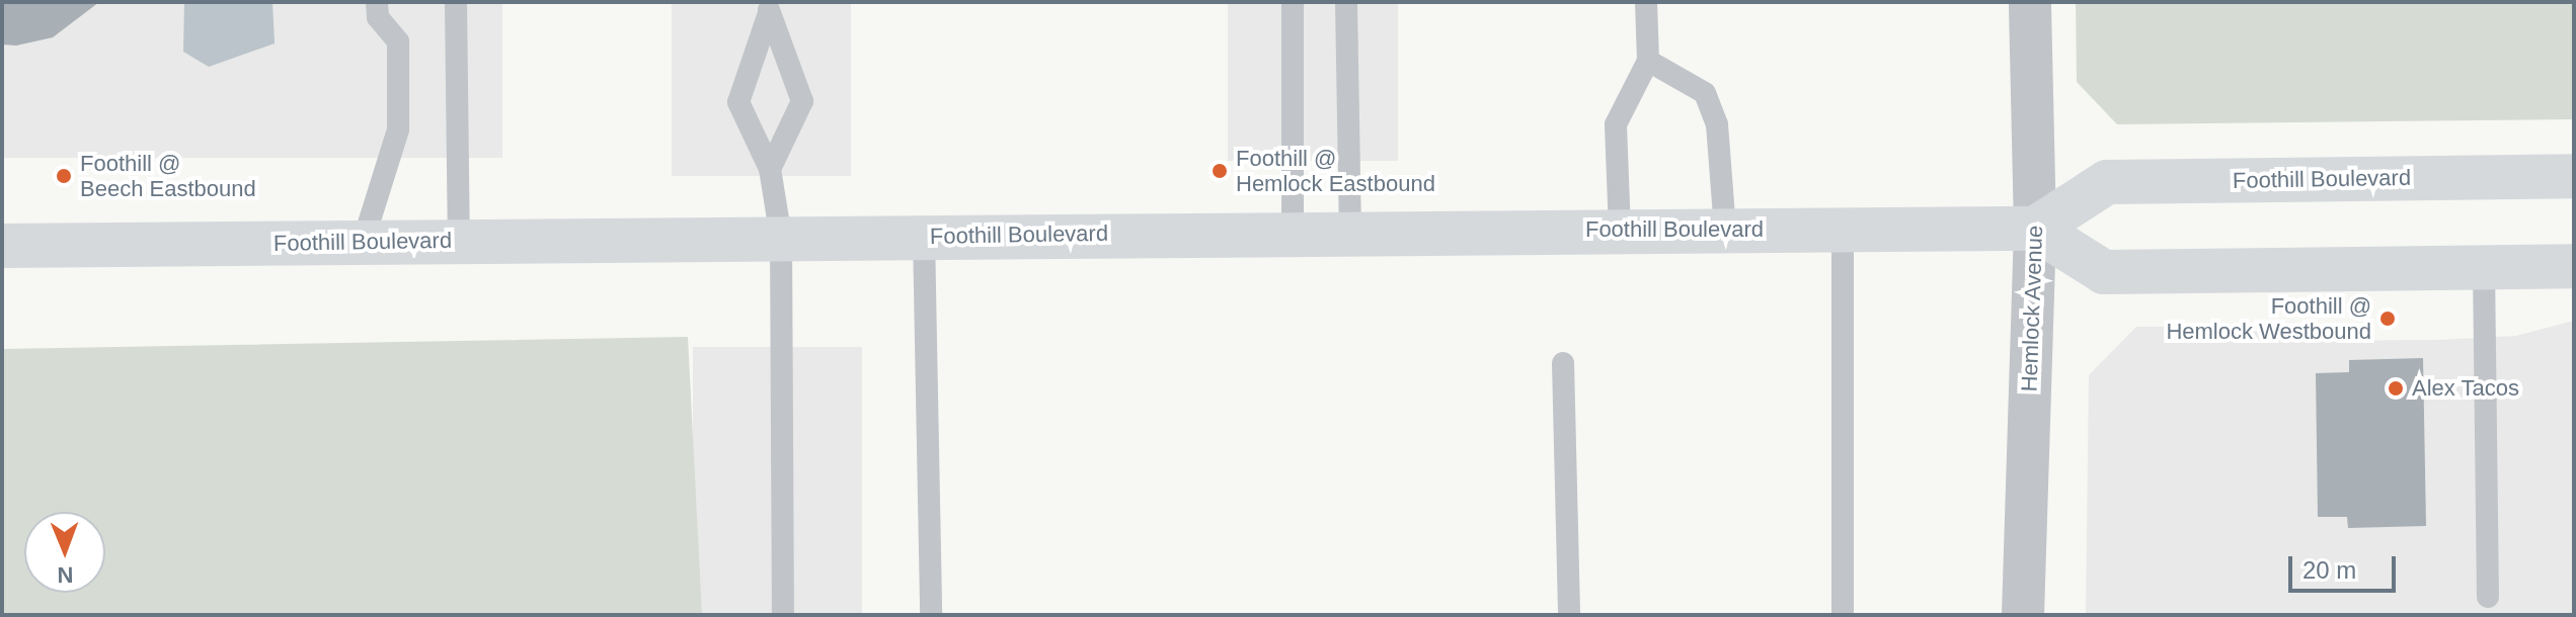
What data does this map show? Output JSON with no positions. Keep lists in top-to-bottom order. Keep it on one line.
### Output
{"streets":{"main road":["Foothill Boulevard"],"street":["Hemlock Avenue"]},"crossings":[["Foothill Boulevard","Hemlock Avenue"]],"places":["Foothill @ Hemlock Eastbound","Foothill @ Beech Eastbound","Foothill @ Hemlock Westbound","Alex Tacos"],"scale_bar":"20 m","north":"bottom"}
